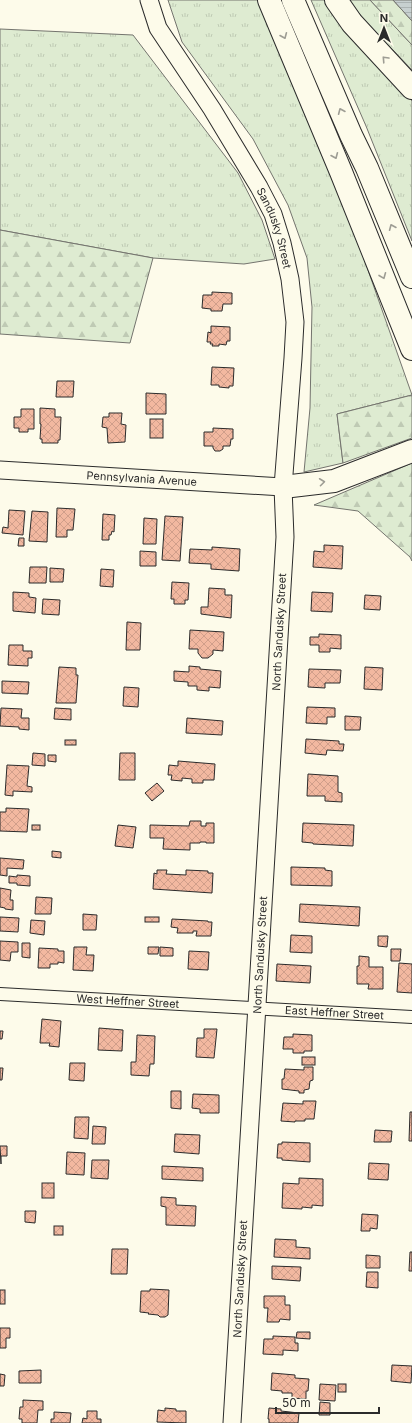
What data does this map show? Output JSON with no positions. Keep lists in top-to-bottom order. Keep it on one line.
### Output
{"streets":{"street":["Sandusky Street","Pennsylvania Avenue","North Sandusky Street","West Heffner Street","East Heffner Street"]},"crossings":[["Sandusky Street","Pennsylvania Avenue"],["Sandusky Street","North Sandusky Street"],["Pennsylvania Avenue","North Sandusky Street"],["North Sandusky Street","West Heffner Street"],["North Sandusky Street","East Heffner Street"],["West Heffner Street","East Heffner Street"]],"scale_bar":"50 m","north":"top"}
